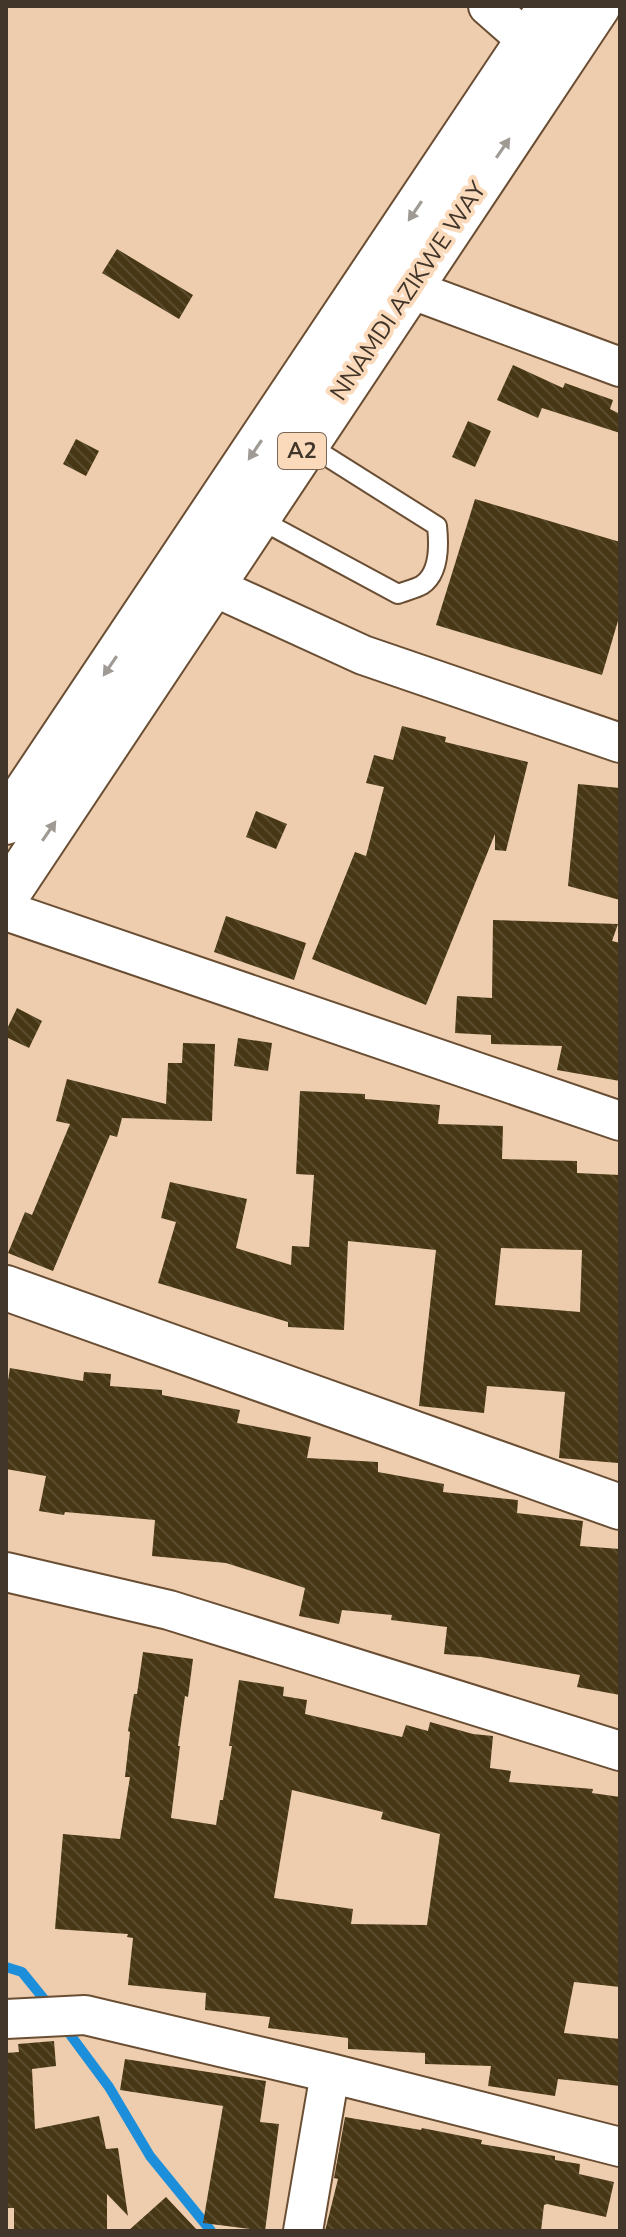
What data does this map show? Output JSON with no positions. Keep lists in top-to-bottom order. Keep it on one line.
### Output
{"streets":{"main road":["NNAMDI AZIKWE WAY","A2"]}}
